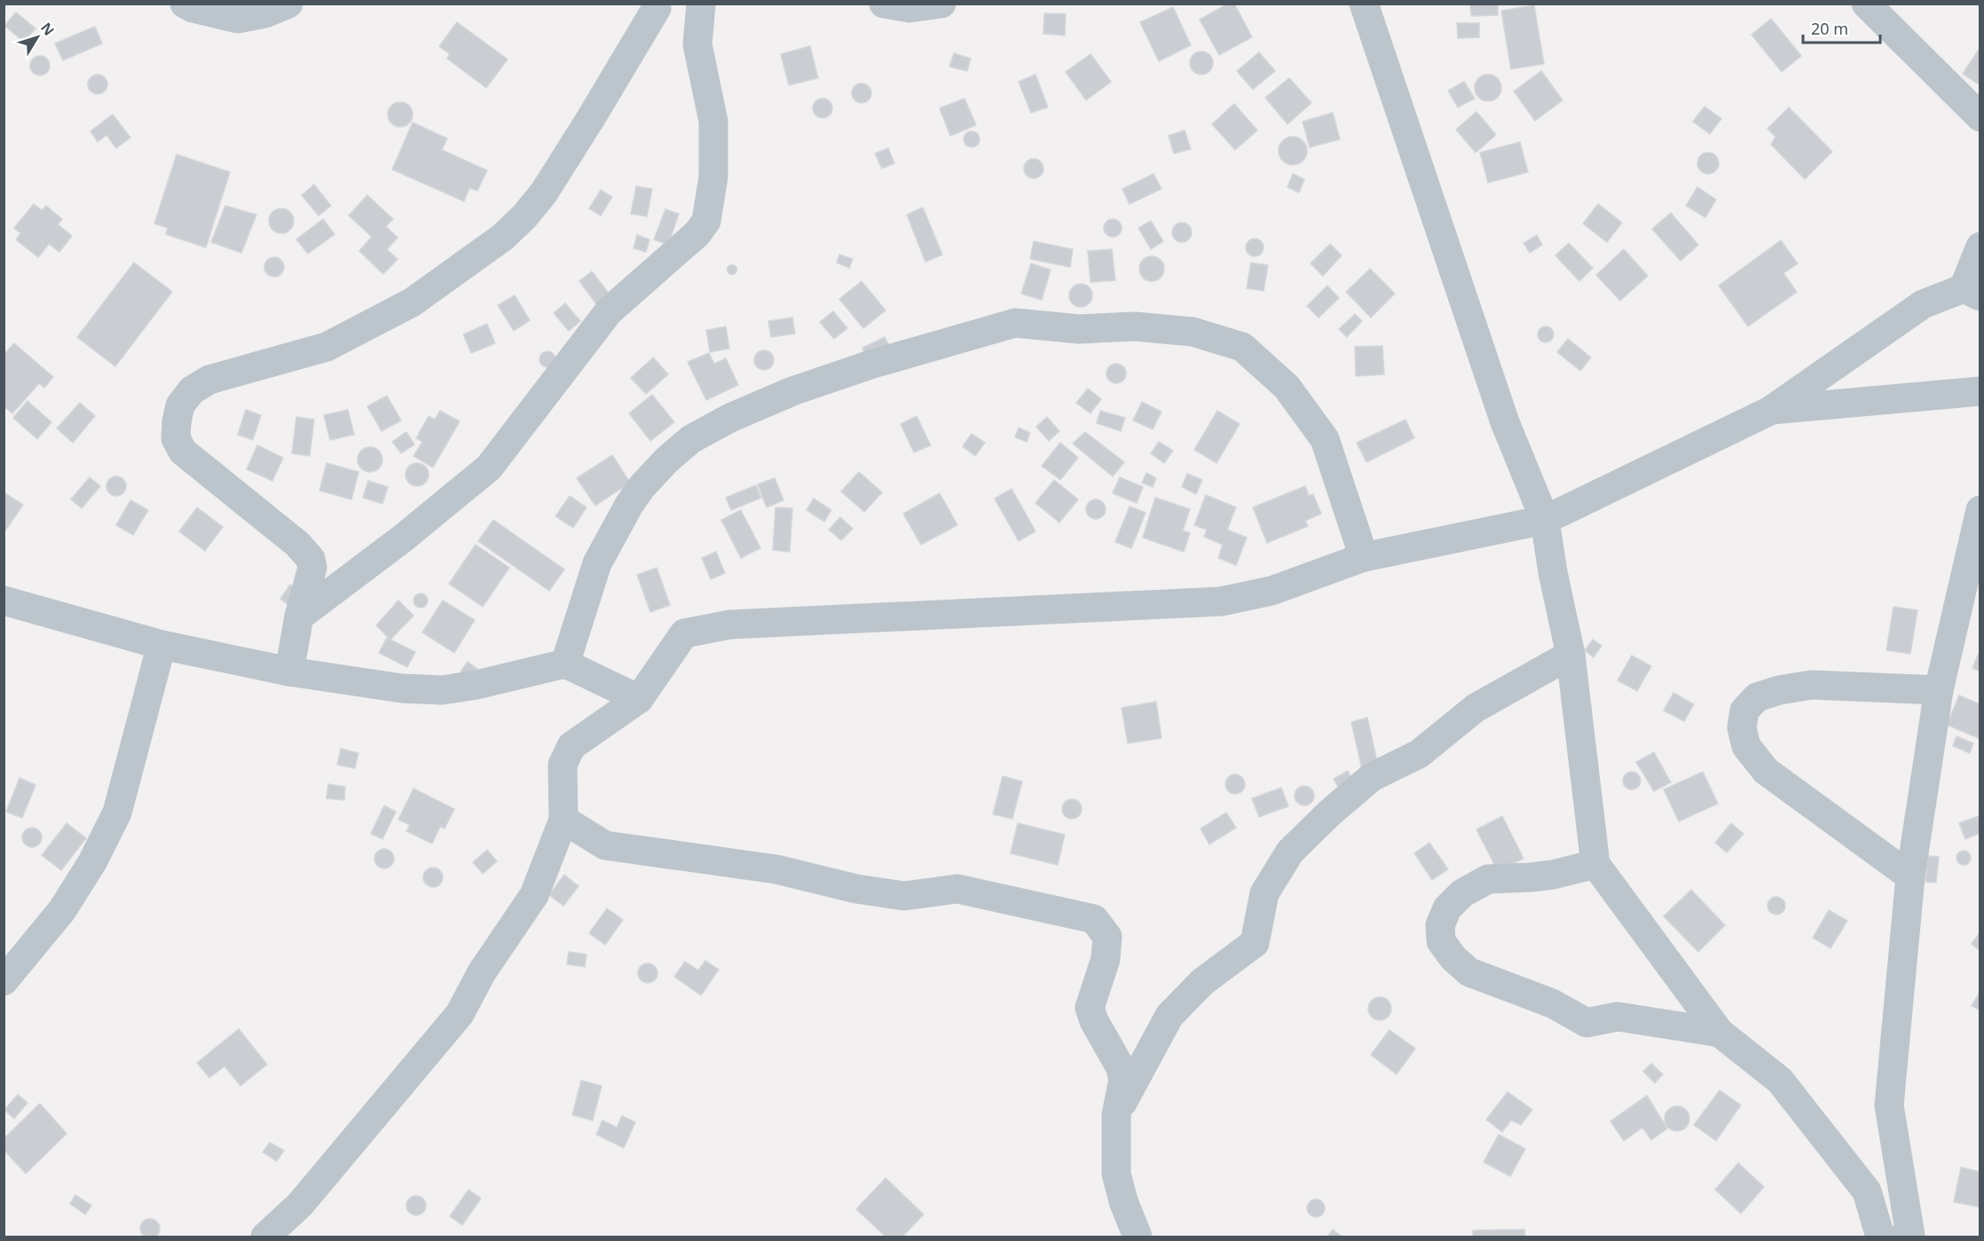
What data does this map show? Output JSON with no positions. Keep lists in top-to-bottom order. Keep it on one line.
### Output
{"scale_bar":"20 m","north":"top right"}
